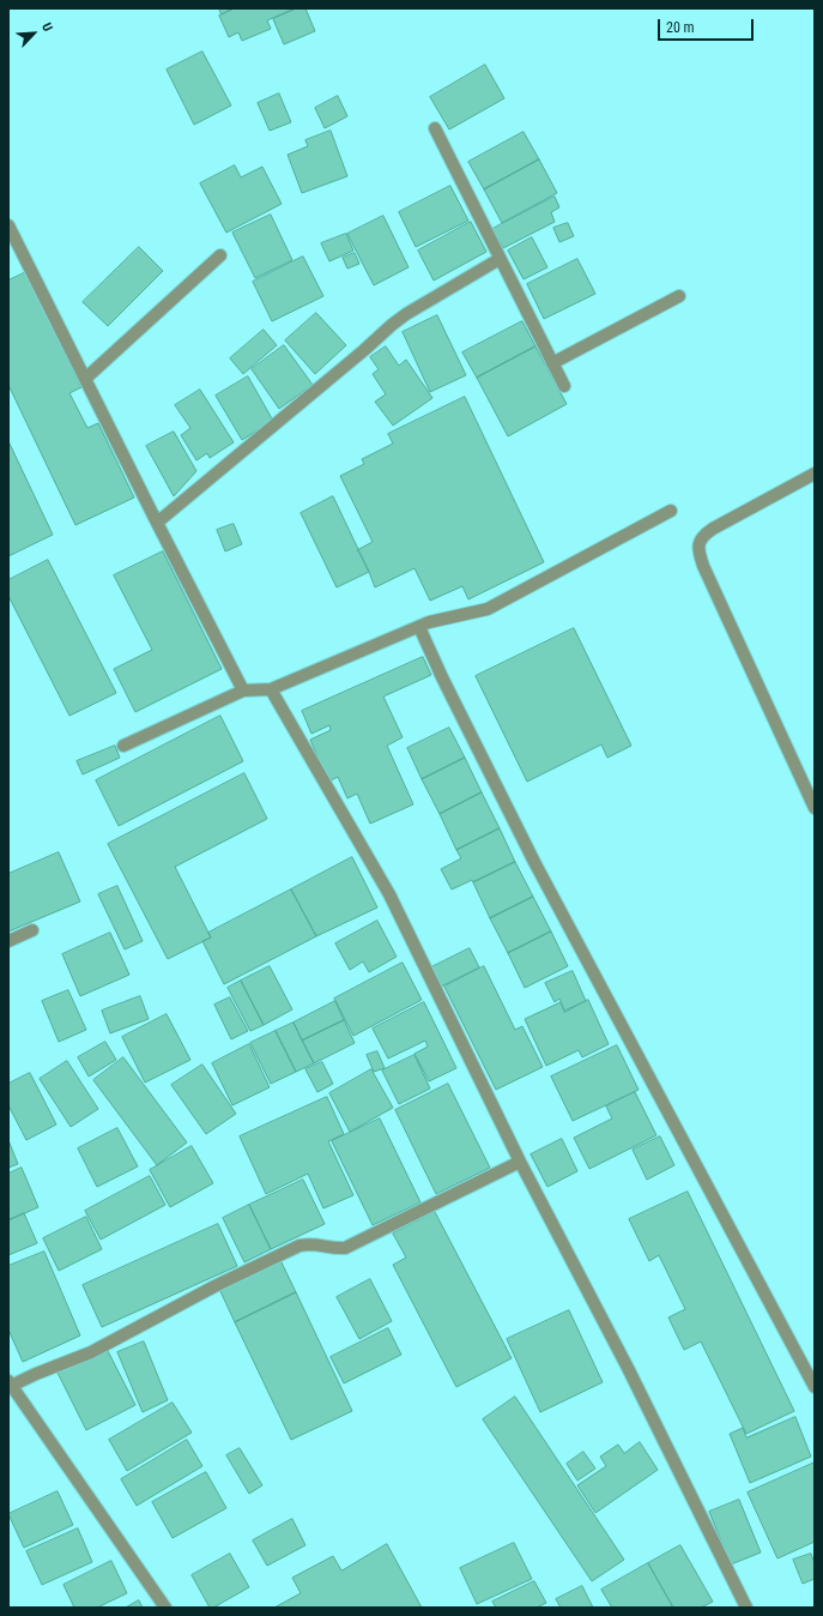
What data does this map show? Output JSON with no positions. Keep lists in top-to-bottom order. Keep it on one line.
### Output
{"scale_bar":"20 m","north":"top right"}
